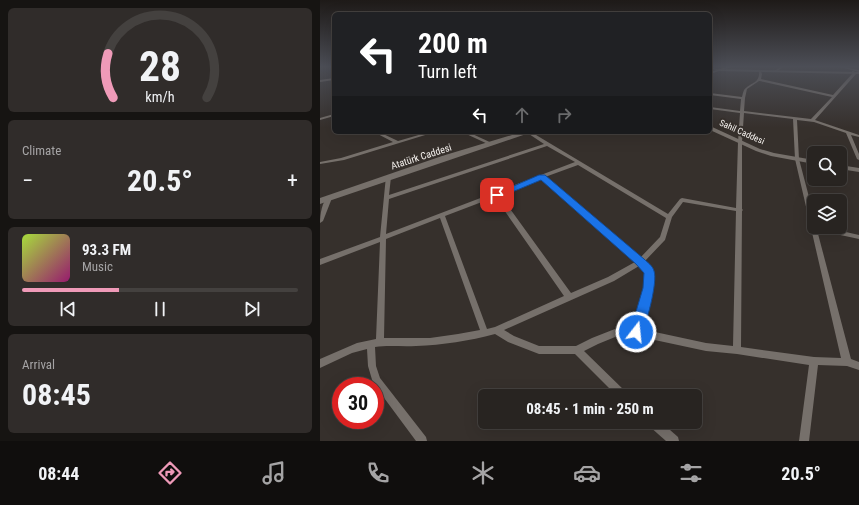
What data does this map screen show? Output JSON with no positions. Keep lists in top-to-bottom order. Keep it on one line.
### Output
{"streets":{"main road":["Atatürk Caddesi"],"street":["Sahil Caddesi"]},"page":{"turn":["200 m","Turn left"],"tile":["Climate",["Arrival","08:45"]],"heat":["−","20.5°","+"],"song":["93.3 FM","Music"],"limit":"30","trip":"08:45 · 1 min · 250 m","tabs":["08:44","20.5°"],"gauge":["28","km/h"]}}
